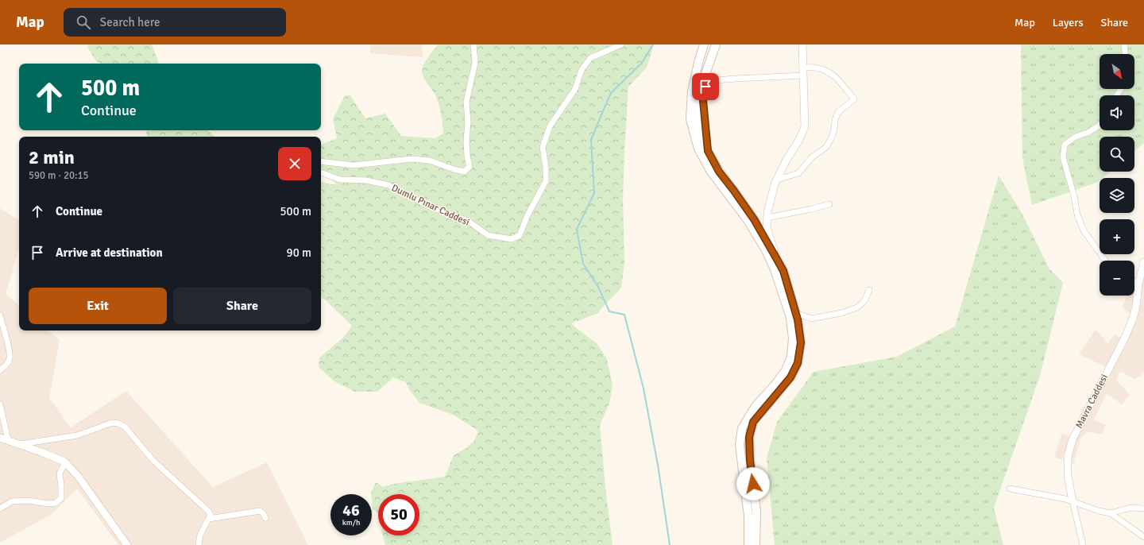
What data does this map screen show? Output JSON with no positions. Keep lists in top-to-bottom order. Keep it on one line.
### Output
{"streets":{"street":["Dumlu Pınar Caddesi","Mavra Caddesi"]},"north":"bottom right","page":{"header":"Map","search":"Search here","nav":["Map","Layers","Share"],"map_buttons":["+","−"],"turn":["500 m","Continue"],"heading":["2 min","590 m · 20:15"],"list":[{"name":"Continue","value":"500 m"},{"name":"Arrive at destination","value":"90 m"}],"buttons":["Exit","Share"],"speed":"46 km/h","limit":"50"}}
